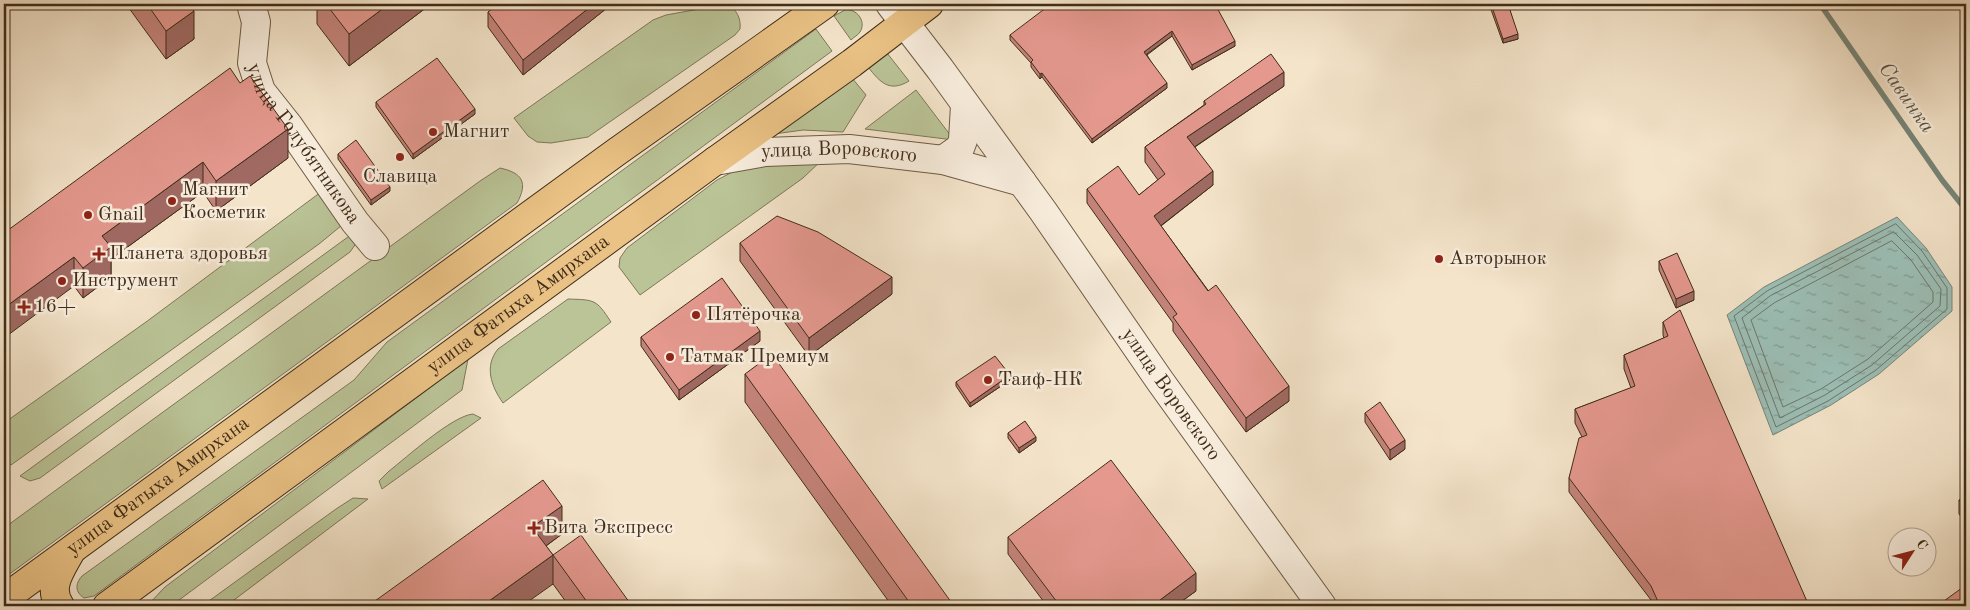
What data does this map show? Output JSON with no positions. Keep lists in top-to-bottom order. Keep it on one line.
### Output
{"streets":{"main road":["улица Фатыха Амирхана"],"street":["улица Голубятникова","улица Воровского"]},"crossings":[["улица Воровского","улица Фатыха Амирхана"]],"water":["Савинка"],"places":{"other":["Магнит","Славица","Магнит Косметик","Gnail","Авторынок","Инструмент","Пятёрочка","Татмак Премиум","Таиф-НК"],"health":["Планета здоровья","16+","Вита Экспресс"]},"north":"top right"}
